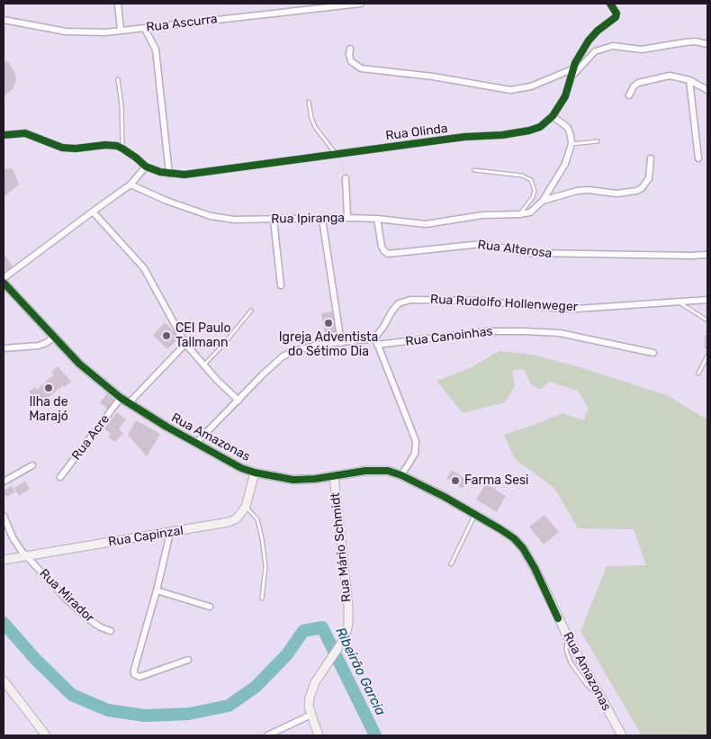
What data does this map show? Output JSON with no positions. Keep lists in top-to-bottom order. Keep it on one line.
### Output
{"streets":{"main road":["Rua Amazonas","Rua Capinzal","Rua Mário Schmidt"],"street":["Rua Ascurra","Rua Olinda","Rua Ipiranga","Rua Alterosa","Rua Rudolfo Hollenweger","Rua Canoinhas","Rua Acre","Rua Mirador"]},"crossings":[["Rua Ipiranga","Rua Alterosa"],["Rua Acre","Rua Amazonas"],["Rua Amazonas","Rua Mário Schmidt"],["Rua Capinzal","Rua Mirador"]],"water":["Ribeirão Garcia"],"places":["Igreja Adventista do Sétimo Dia","CEI Paulo Tallmann","Ilha de Marajó","Farma Sesi"]}
